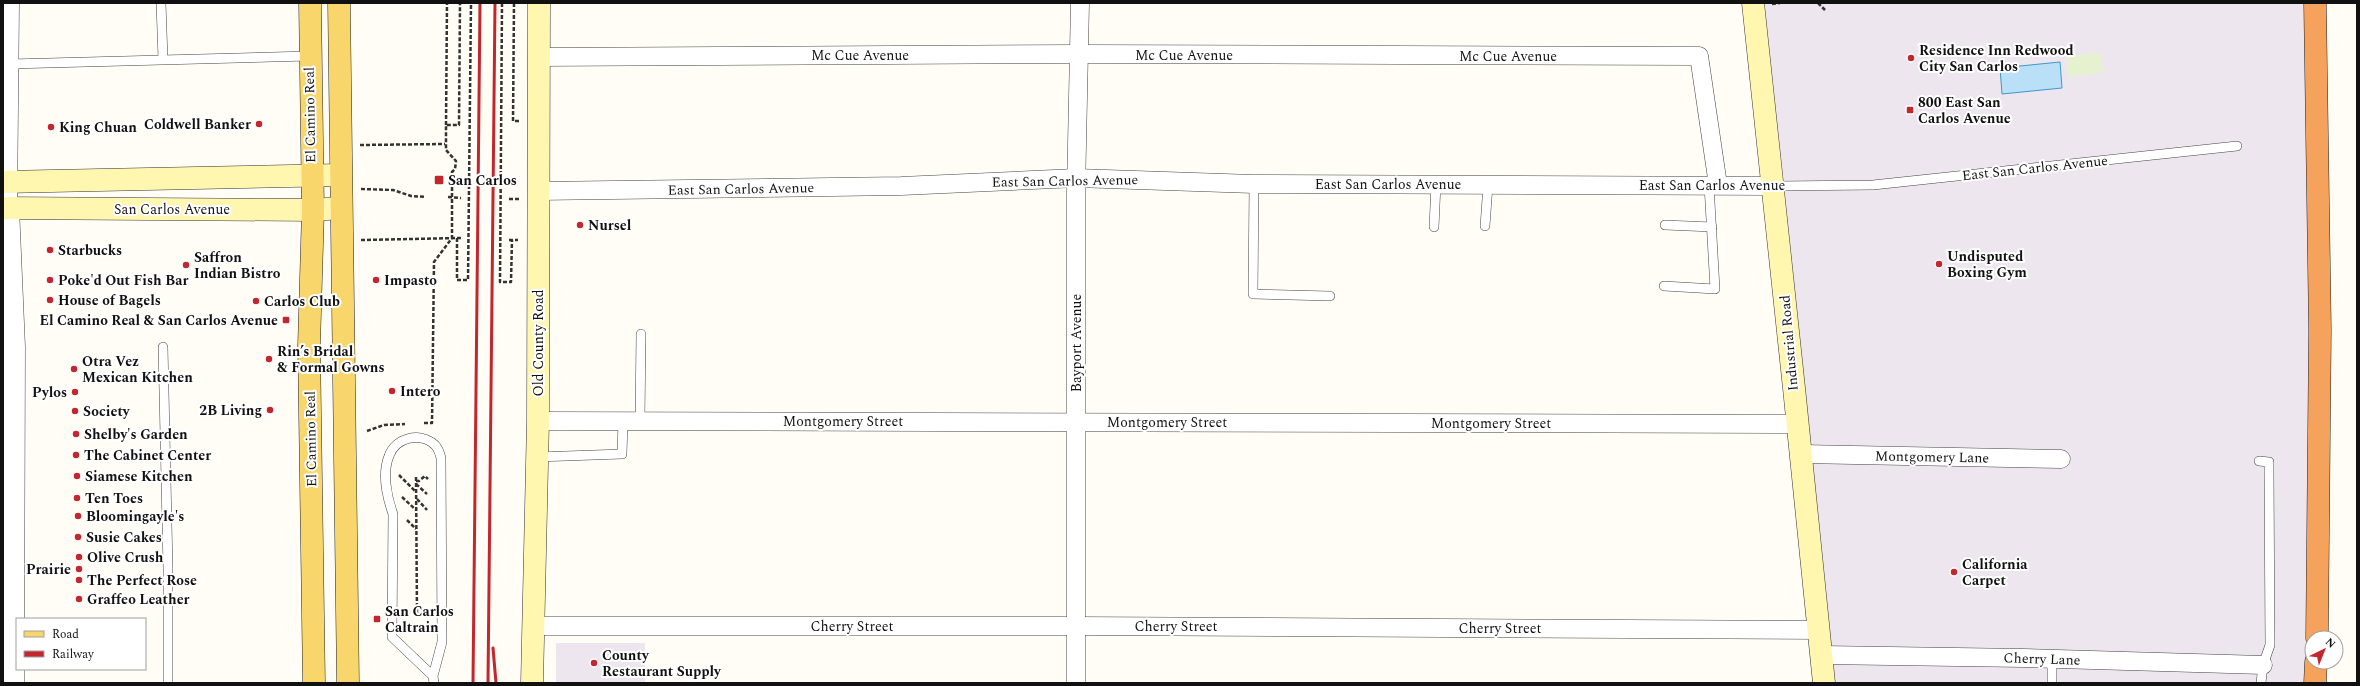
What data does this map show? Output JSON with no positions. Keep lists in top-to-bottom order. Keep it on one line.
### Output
{"streets":{"main road":["El Camino Real","San Carlos Avenue","Old County Road","Industrial Road"],"street":["Mc Cue Avenue","East San Carlos Avenue","Bayport Avenue","Montgomery Street","Montgomery Lane","Cherry Street","Cherry Lane"]},"crossings":[["Mc Cue Avenue","East San Carlos Avenue"],["Mc Cue Avenue","Old County Road"],["Mc Cue Avenue","Bayport Avenue"],["El Camino Real","San Carlos Avenue"],["East San Carlos Avenue","Old County Road"],["East San Carlos Avenue","Bayport Avenue"],["East San Carlos Avenue","Industrial Road"],["Old County Road","Montgomery Street"],["Old County Road","Cherry Street"],["Bayport Avenue","Montgomery Street"],["Bayport Avenue","Cherry Street"],["Industrial Road","Montgomery Street"],["Industrial Road","Montgomery Lane"],["Industrial Road","Cherry Street"],["Industrial Road","Cherry Lane"]],"places":{"other":["Residence Inn Redwood City San Carlos","Coldwell Banker","King Chuan","Nursel","Starbucks","Undisputed Boxing Gym","Saffron Indian Bistro","Poke'd Out Fish Bar","Impasto","House of Bagels","Carlos Club","Rin’s Bridal & Formal Gowns","Otra Vez Mexican Kitchen","Intero","Pylos","2B Living","Society","Shelby's Garden","The Cabinet Center","Siamese Kitchen","Ten Toes","Bloomingayle's","Susie Cakes","Olive Crush","Prairie","California Carpet","The Perfect Rose","Graffeo Leather","County Restaurant Supply"],"transit":["800 East San Carlos Avenue","San Carlos","El Camino Real & San Carlos Avenue","San Carlos Caltrain"]},"legend":["Road","Railway"],"north":"top right"}
